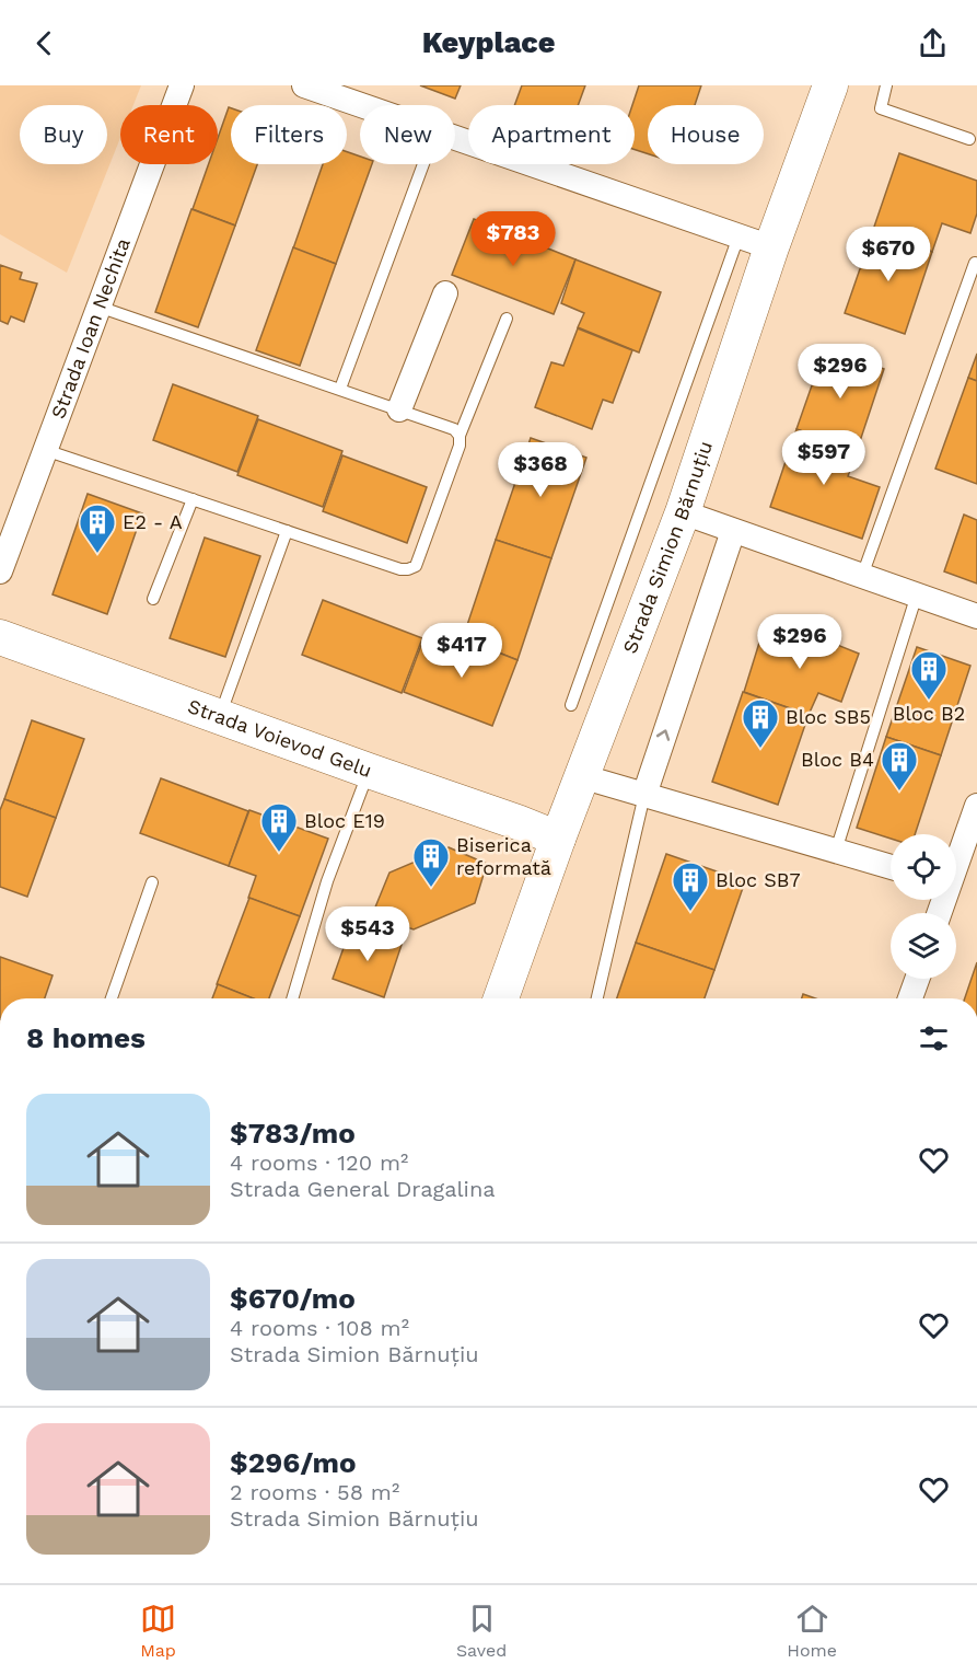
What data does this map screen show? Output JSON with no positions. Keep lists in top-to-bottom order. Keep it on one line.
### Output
{"streets":{"street":["Strada Ioan Nechita","Strada Simion Bărnuțiu","Strada Voievod Gelu"]},"crossings":[["Strada Simion Bărnuțiu","Strada Voievod Gelu"]],"places":{"building":["E2 - A","Bloc B2","Bloc SB5","Bloc B4","Bloc E19","Biserica reformată","Bloc SB7"]},"page":{"header":"Keyplace","chip":["Buy","Rent","Filters","New","Apartment","House"],"price":["$783","$670","$296","$597","$368","$296","$417","$543"],"heading":"8 homes","list":[{"name":"$783/mo","note":"4 rooms · 120 m² · Strada General Dragalina"},{"name":"$670/mo","note":"4 rooms · 108 m² · Strada Simion Bărnuțiu"},{"name":"$296/mo","note":"2 rooms · 58 m² · Strada Simion Bărnuțiu"}],"tabs":["Map","Saved","Home"]}}
